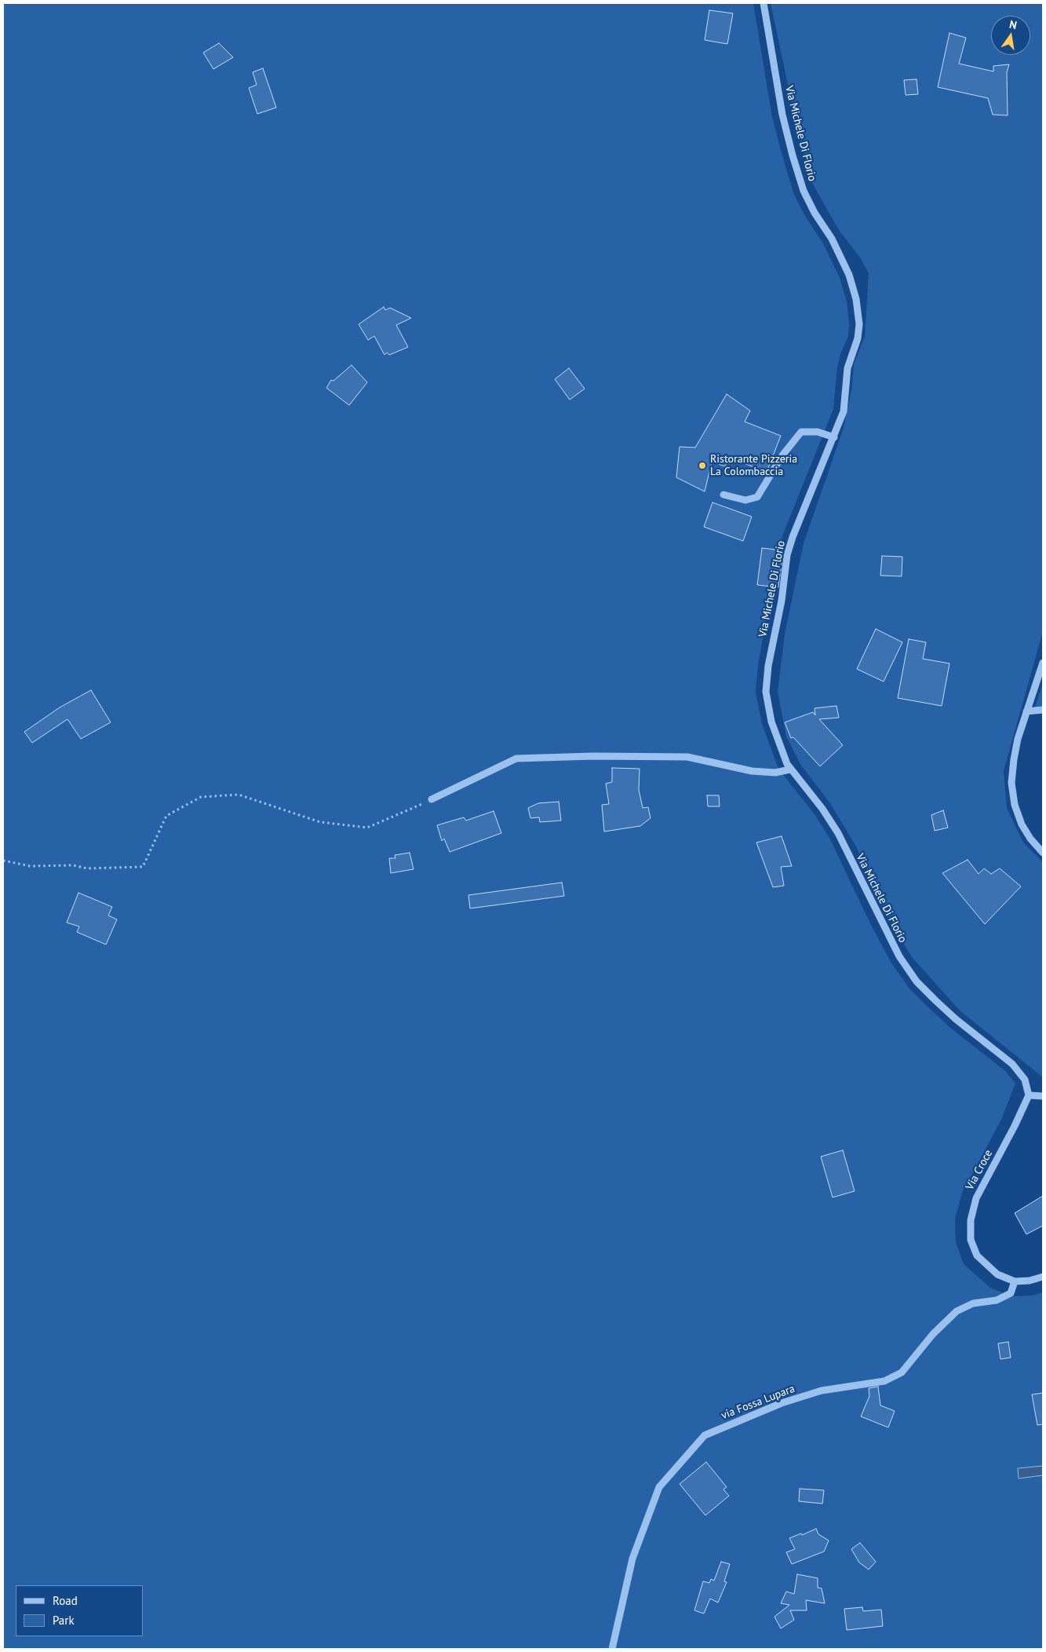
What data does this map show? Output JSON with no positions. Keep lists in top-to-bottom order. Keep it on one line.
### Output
{"streets":{"street":["Via Michele Di Florio","Via Croce","via Fossa Lupara"]},"crossings":[["Via Michele Di Florio","Via Croce"],["Via Croce","via Fossa Lupara"]],"places":["Ristorante Pizzeria La Colombaccia"],"legend":["Road","Park"],"north":"top"}
